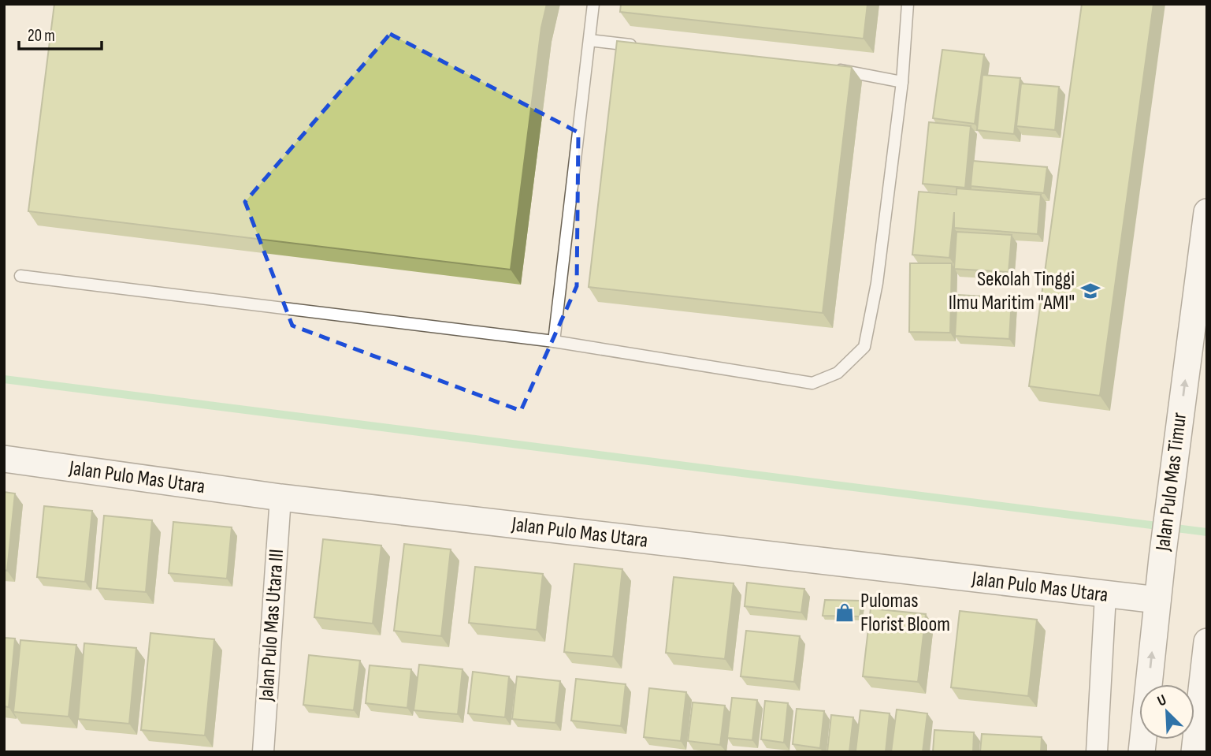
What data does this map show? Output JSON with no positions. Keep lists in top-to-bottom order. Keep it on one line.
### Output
{"streets":{"street":["Jalan Pulo Mas Utara","Jalan Pulo Mas Timur","Jalan Pulo Mas Utara III"]},"crossings":[["Jalan Pulo Mas Utara","Jalan Pulo Mas Timur"],["Jalan Pulo Mas Utara","Jalan Pulo Mas Utara III"]],"places":{"school or university":["Sekolah Tinggi Ilmu Maritim \"AMI\""],"shop":["Pulomas Florist Bloom"]},"scale_bar":"20 m","north":"top left"}
